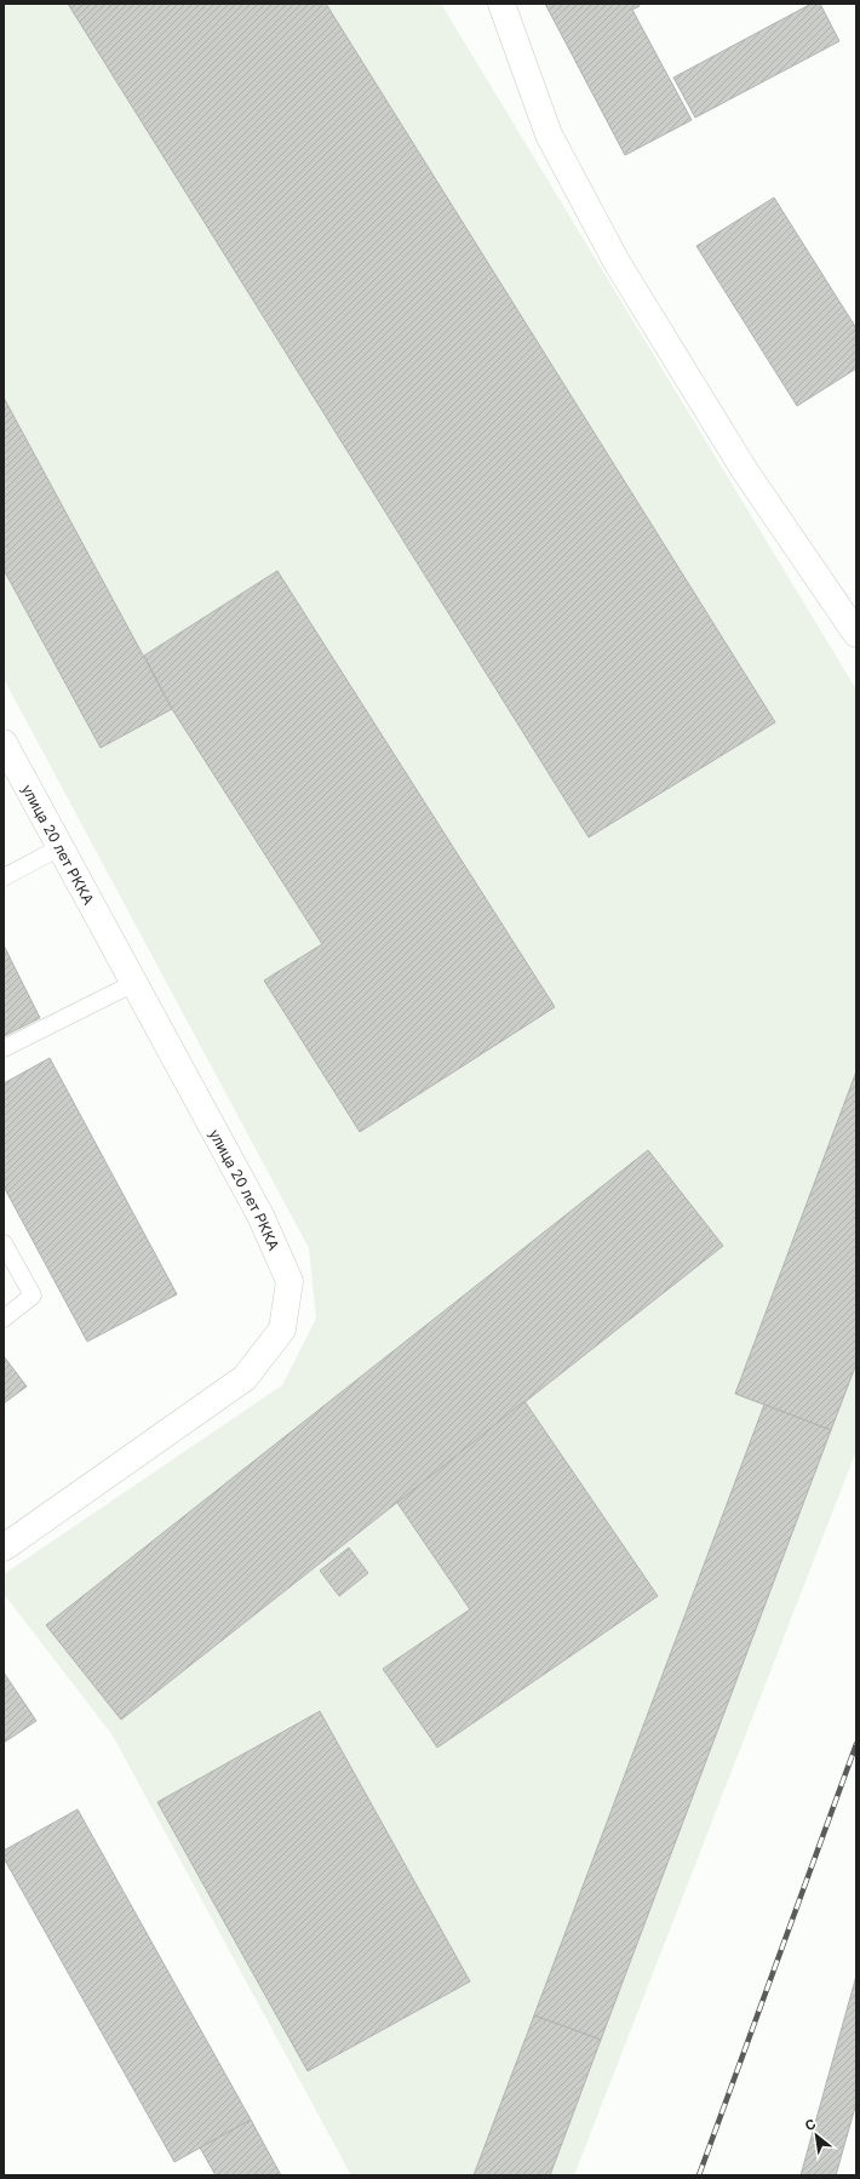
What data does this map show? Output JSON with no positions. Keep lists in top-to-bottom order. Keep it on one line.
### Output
{"streets":{"main road":["улица 20 лет РККА"]},"north":"top left"}
